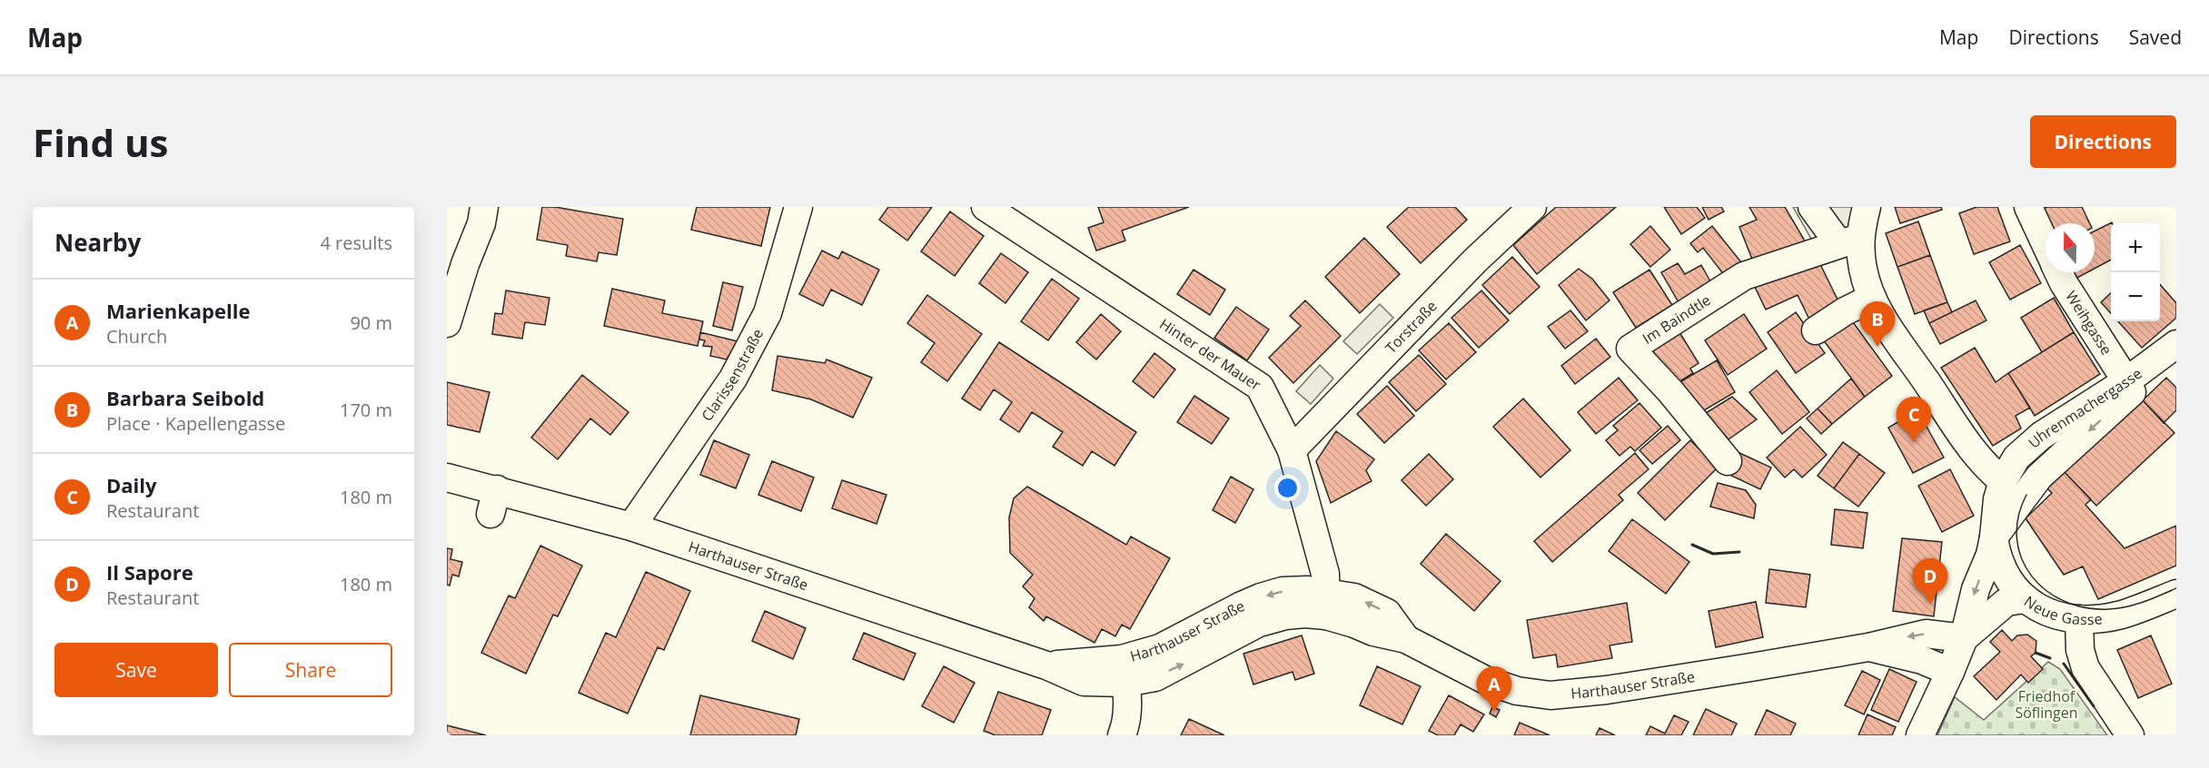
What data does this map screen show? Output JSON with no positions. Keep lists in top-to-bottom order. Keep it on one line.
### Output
{"streets":{"street":["Im Baindtle","Weihgasse","Torstraße","Hinter der Mauer","Clarissenstraße","Uhrenmachergasse","Harthauser Straße","Neue Gasse"]},"crossings":[["Weihgasse","Uhrenmachergasse"],["Torstraße","Hinter der Mauer"],["Hinter der Mauer","Harthauser Straße"],["Clarissenstraße","Harthauser Straße"],["Harthauser Straße","Neue Gasse"]],"parks":["Friedhof Söflingen"],"north":"top","page":{"header":"Map","nav":["Map","Directions","Saved"],"buttons":["Directions",["Save","Share"]],"title":"Find us","heading":["Nearby","4 results"],"map_buttons":["+","−"],"list":[{"mark":"A","name":"Marienkapelle","note":"Church","value":"90 m"},{"mark":"B","name":"Barbara Seibold","note":"Place · Kapellengasse","value":"170 m"},{"mark":"C","name":"Daily","note":"Restaurant","value":"180 m"},{"mark":"D","name":"Il Sapore","note":"Restaurant","value":"180 m"}],"pins":["B","C","D","A"]}}
